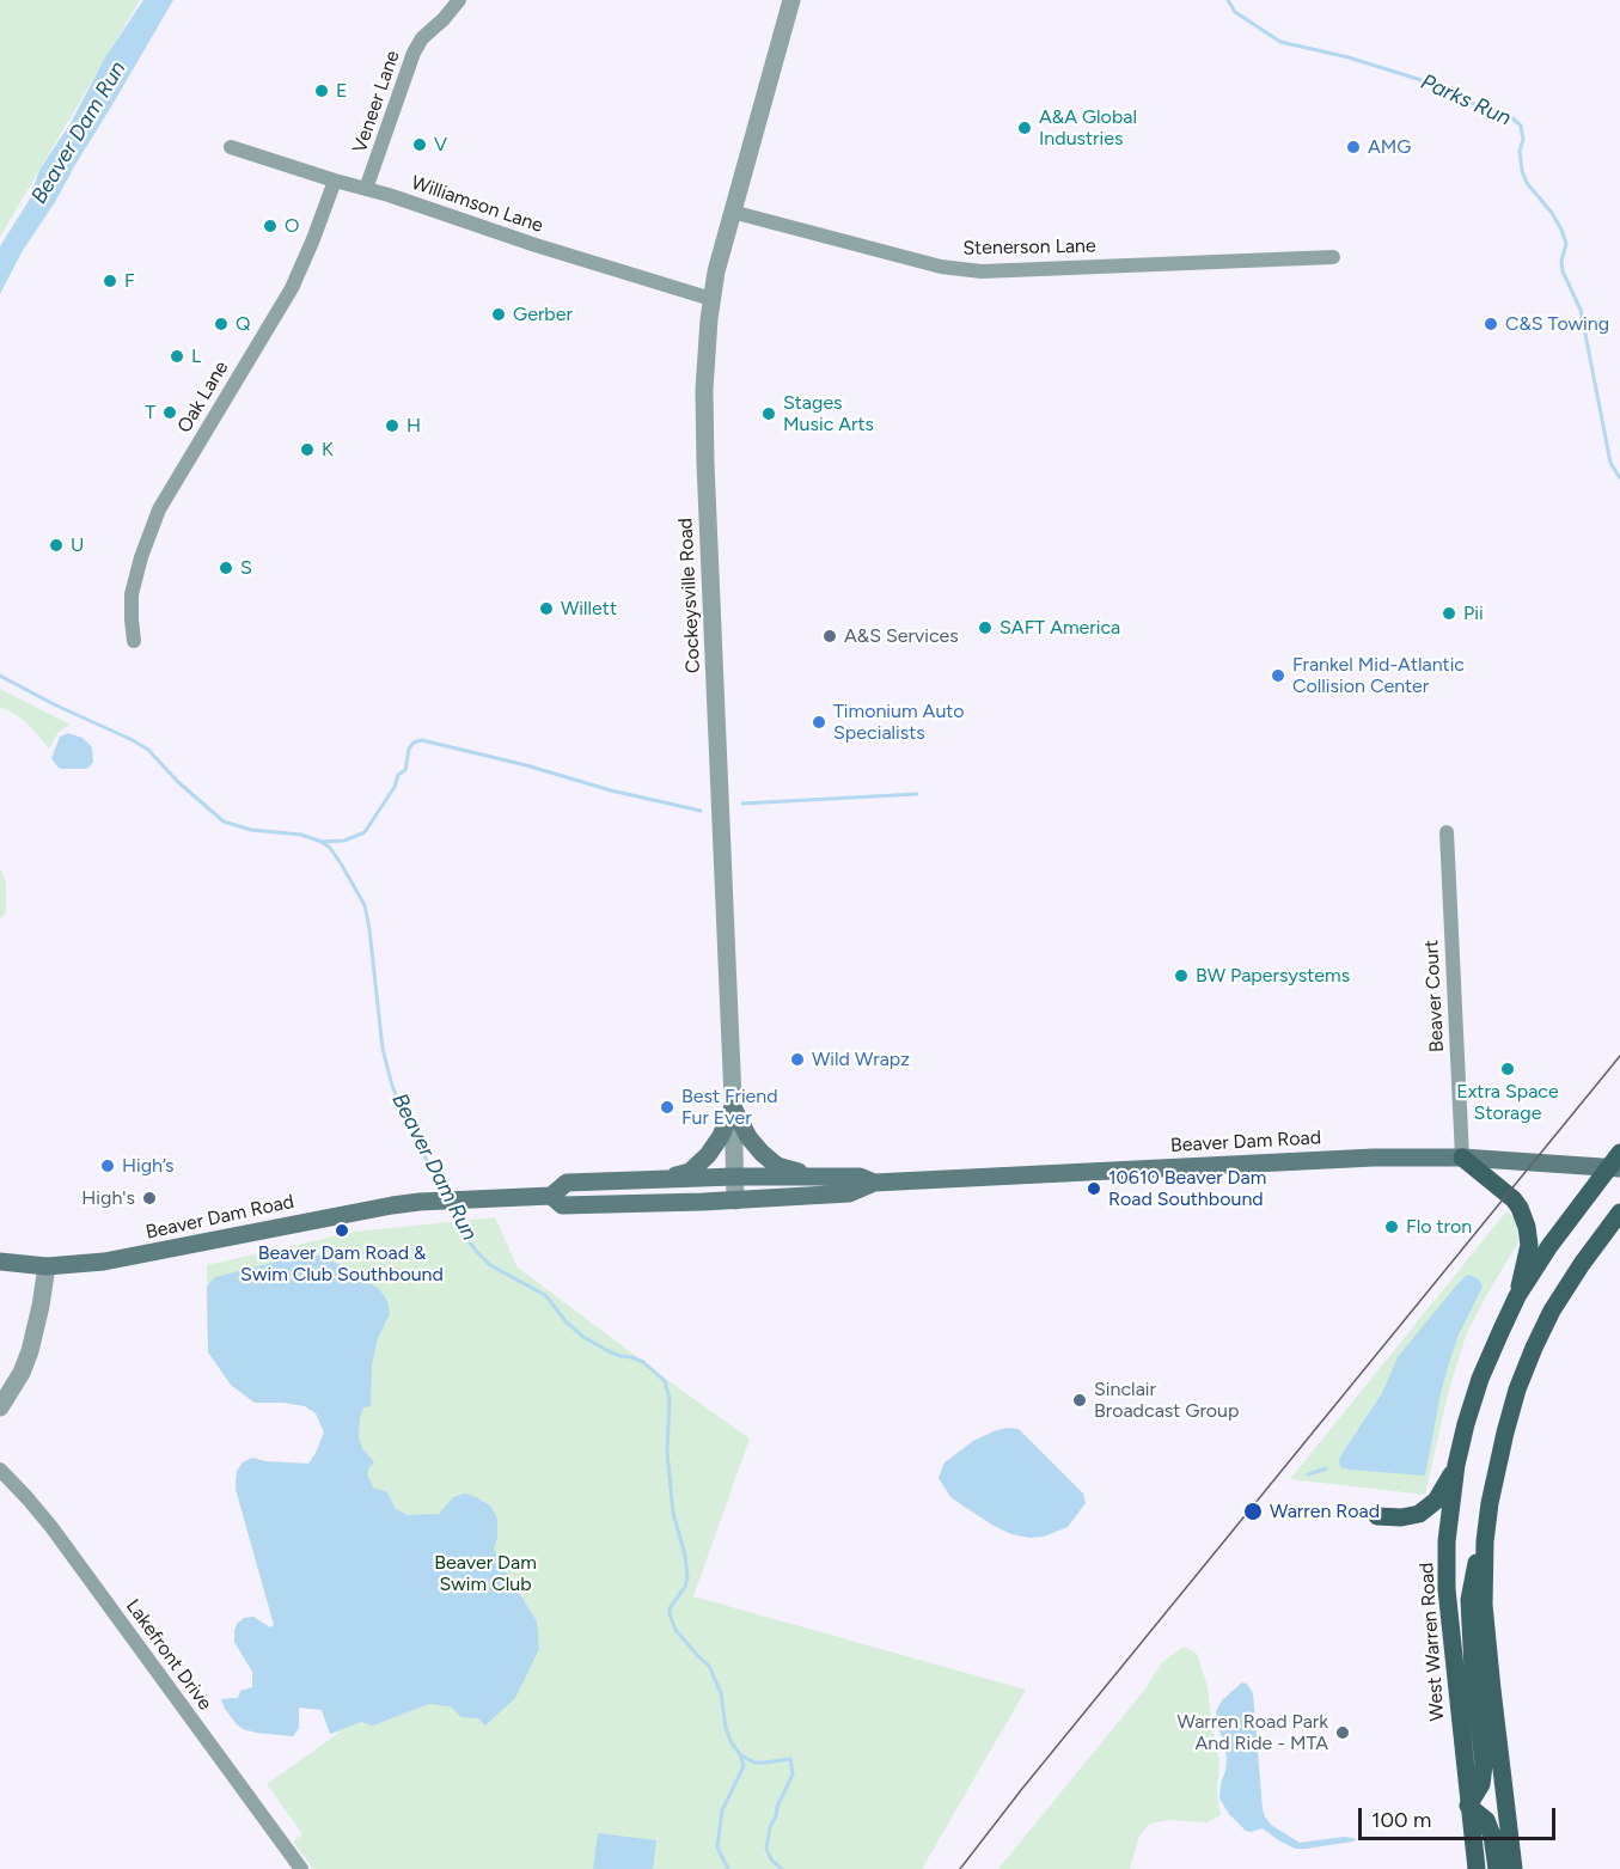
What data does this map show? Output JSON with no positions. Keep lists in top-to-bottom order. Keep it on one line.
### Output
{"streets":{"main road":["Beaver Dam Road","West Warren Road"],"street":["Veneer Lane","Williamson Lane","Stenerson Lane","Oak Lane","Cockeysville Road","Beaver Court","Lakefront Drive"]},"crossings":[["Veneer Lane","Williamson Lane"],["Williamson Lane","Oak Lane"],["Williamson Lane","Cockeysville Road"],["Stenerson Lane","Cockeysville Road"],["Cockeysville Road","Beaver Dam Road"],["Beaver Court","Beaver Dam Road"],["Beaver Dam Road","West Warren Road"]],"water":["Parks Run","Beaver Dam Run"],"parks":["Beaver Dam Swim Club"],"places":["E","A&A Global Industries","V","AMG","O","F","Gerber","Q","C&S Towing","L","T","Stages Music Arts","H","K","U","S","Willett","Pii","SAFT America","A&S Services","Frankel Mid-Atlantic Collision Center","Timonium Auto Specialists","BW Papersystems","Wild Wrapz","Extra Space Storage","Best Friend Fur Ever","High’s","10610 Beaver Dam Road Southbound","High's","Flo tron","Beaver Dam Road & Swim Club Southbound","Sinclair Broadcast Group","Warren Road","Warren Road Park And Ride - MTA"],"scale_bar":"100 m"}
